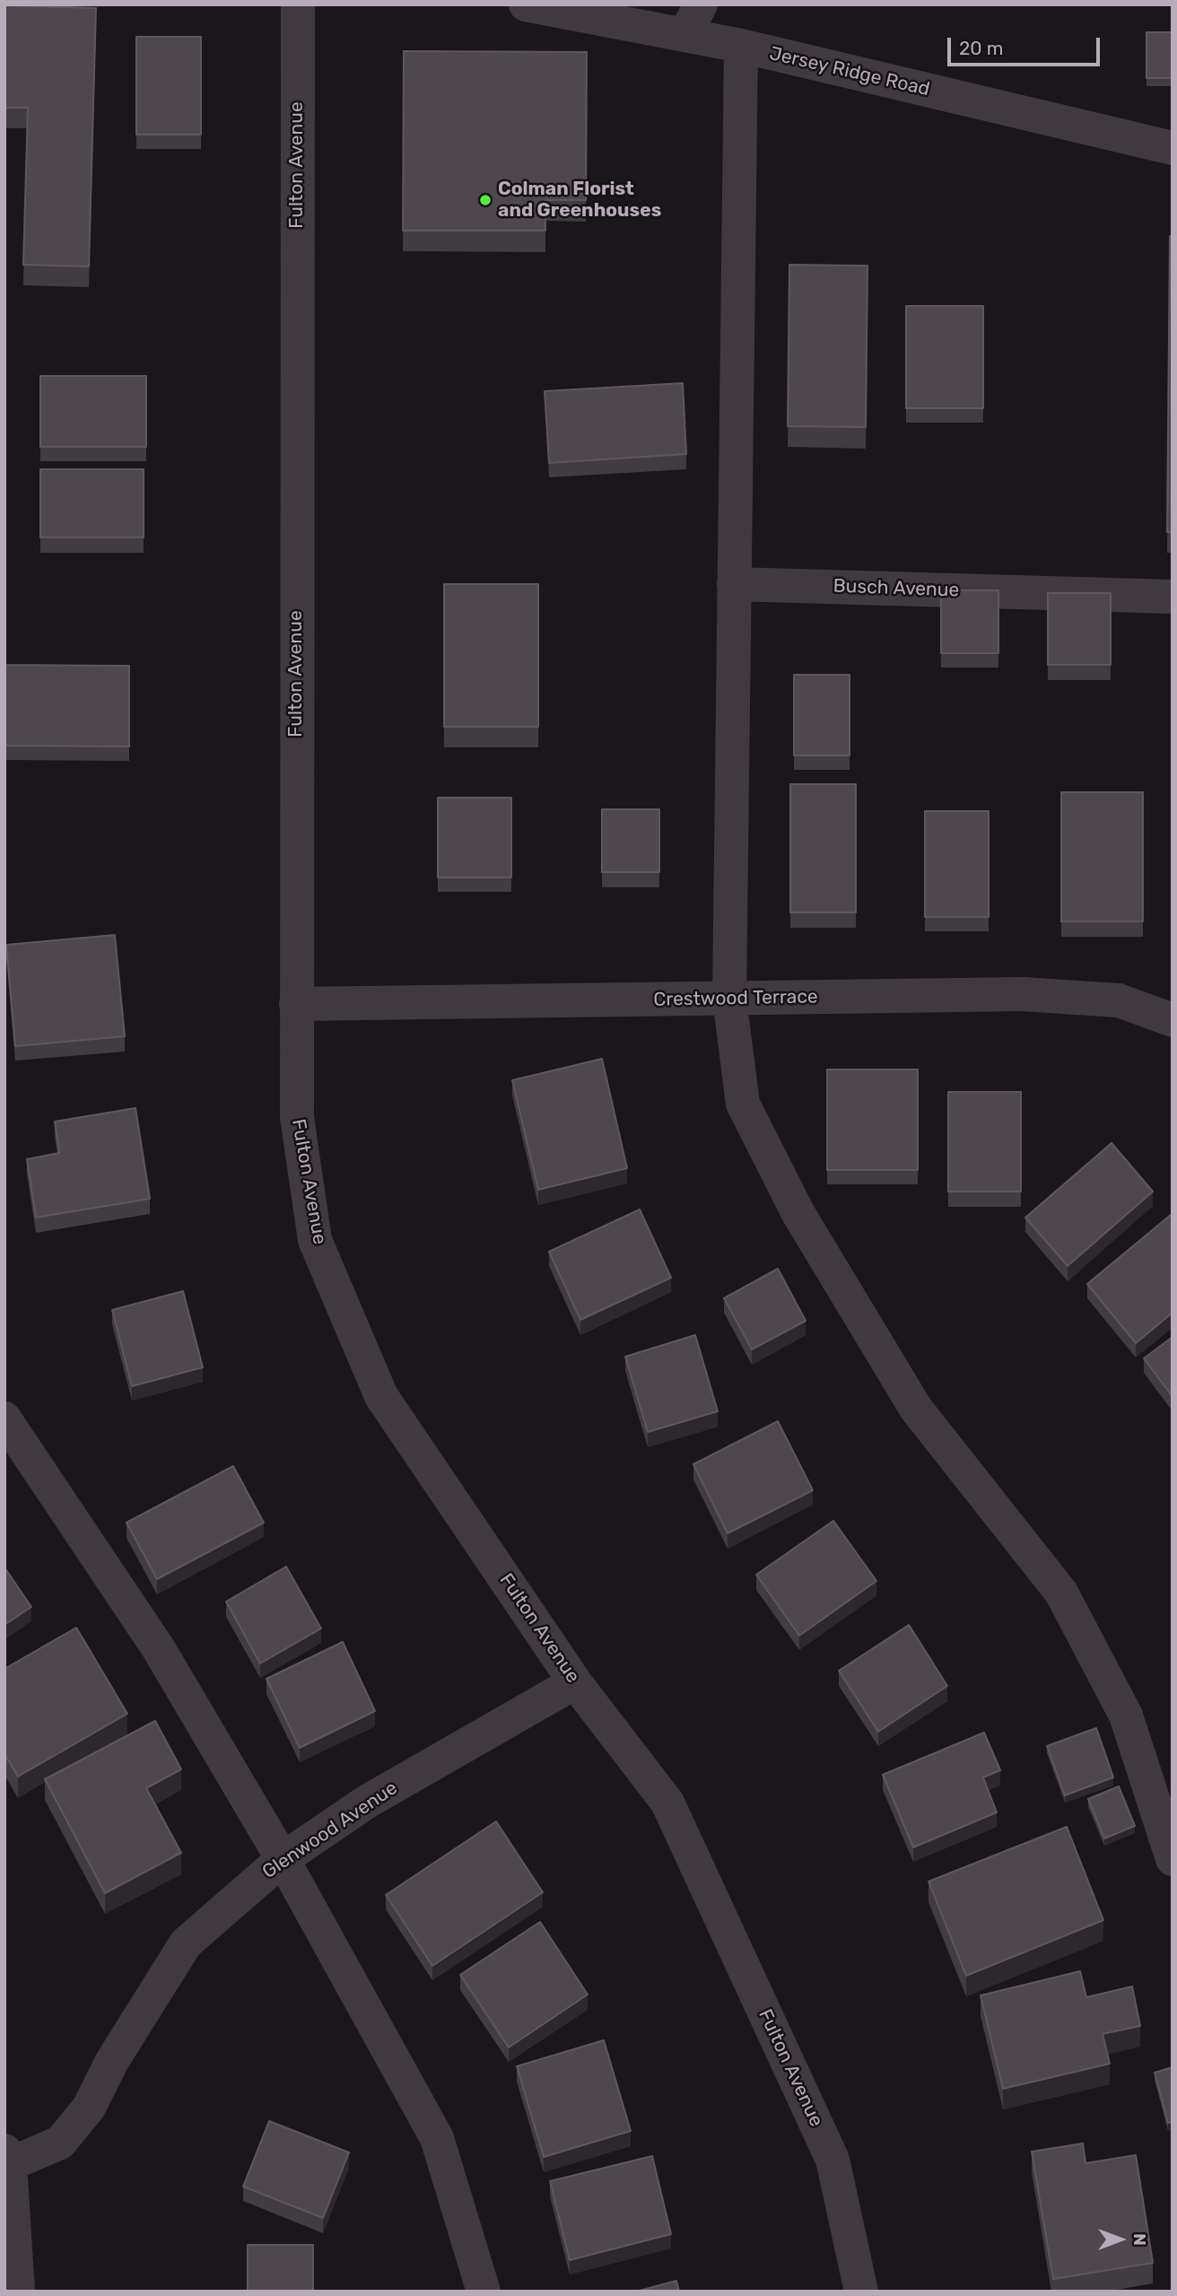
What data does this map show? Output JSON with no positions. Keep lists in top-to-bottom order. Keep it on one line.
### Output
{"streets":{"street":["Jersey Ridge Road","Fulton Avenue","Busch Avenue","Crestwood Terrace","Glenwood Avenue"]},"crossings":[["Fulton Avenue","Crestwood Terrace"],["Fulton Avenue","Glenwood Avenue"]],"places":["Colman Florist and Greenhouses"],"scale_bar":"20 m","north":"right"}
